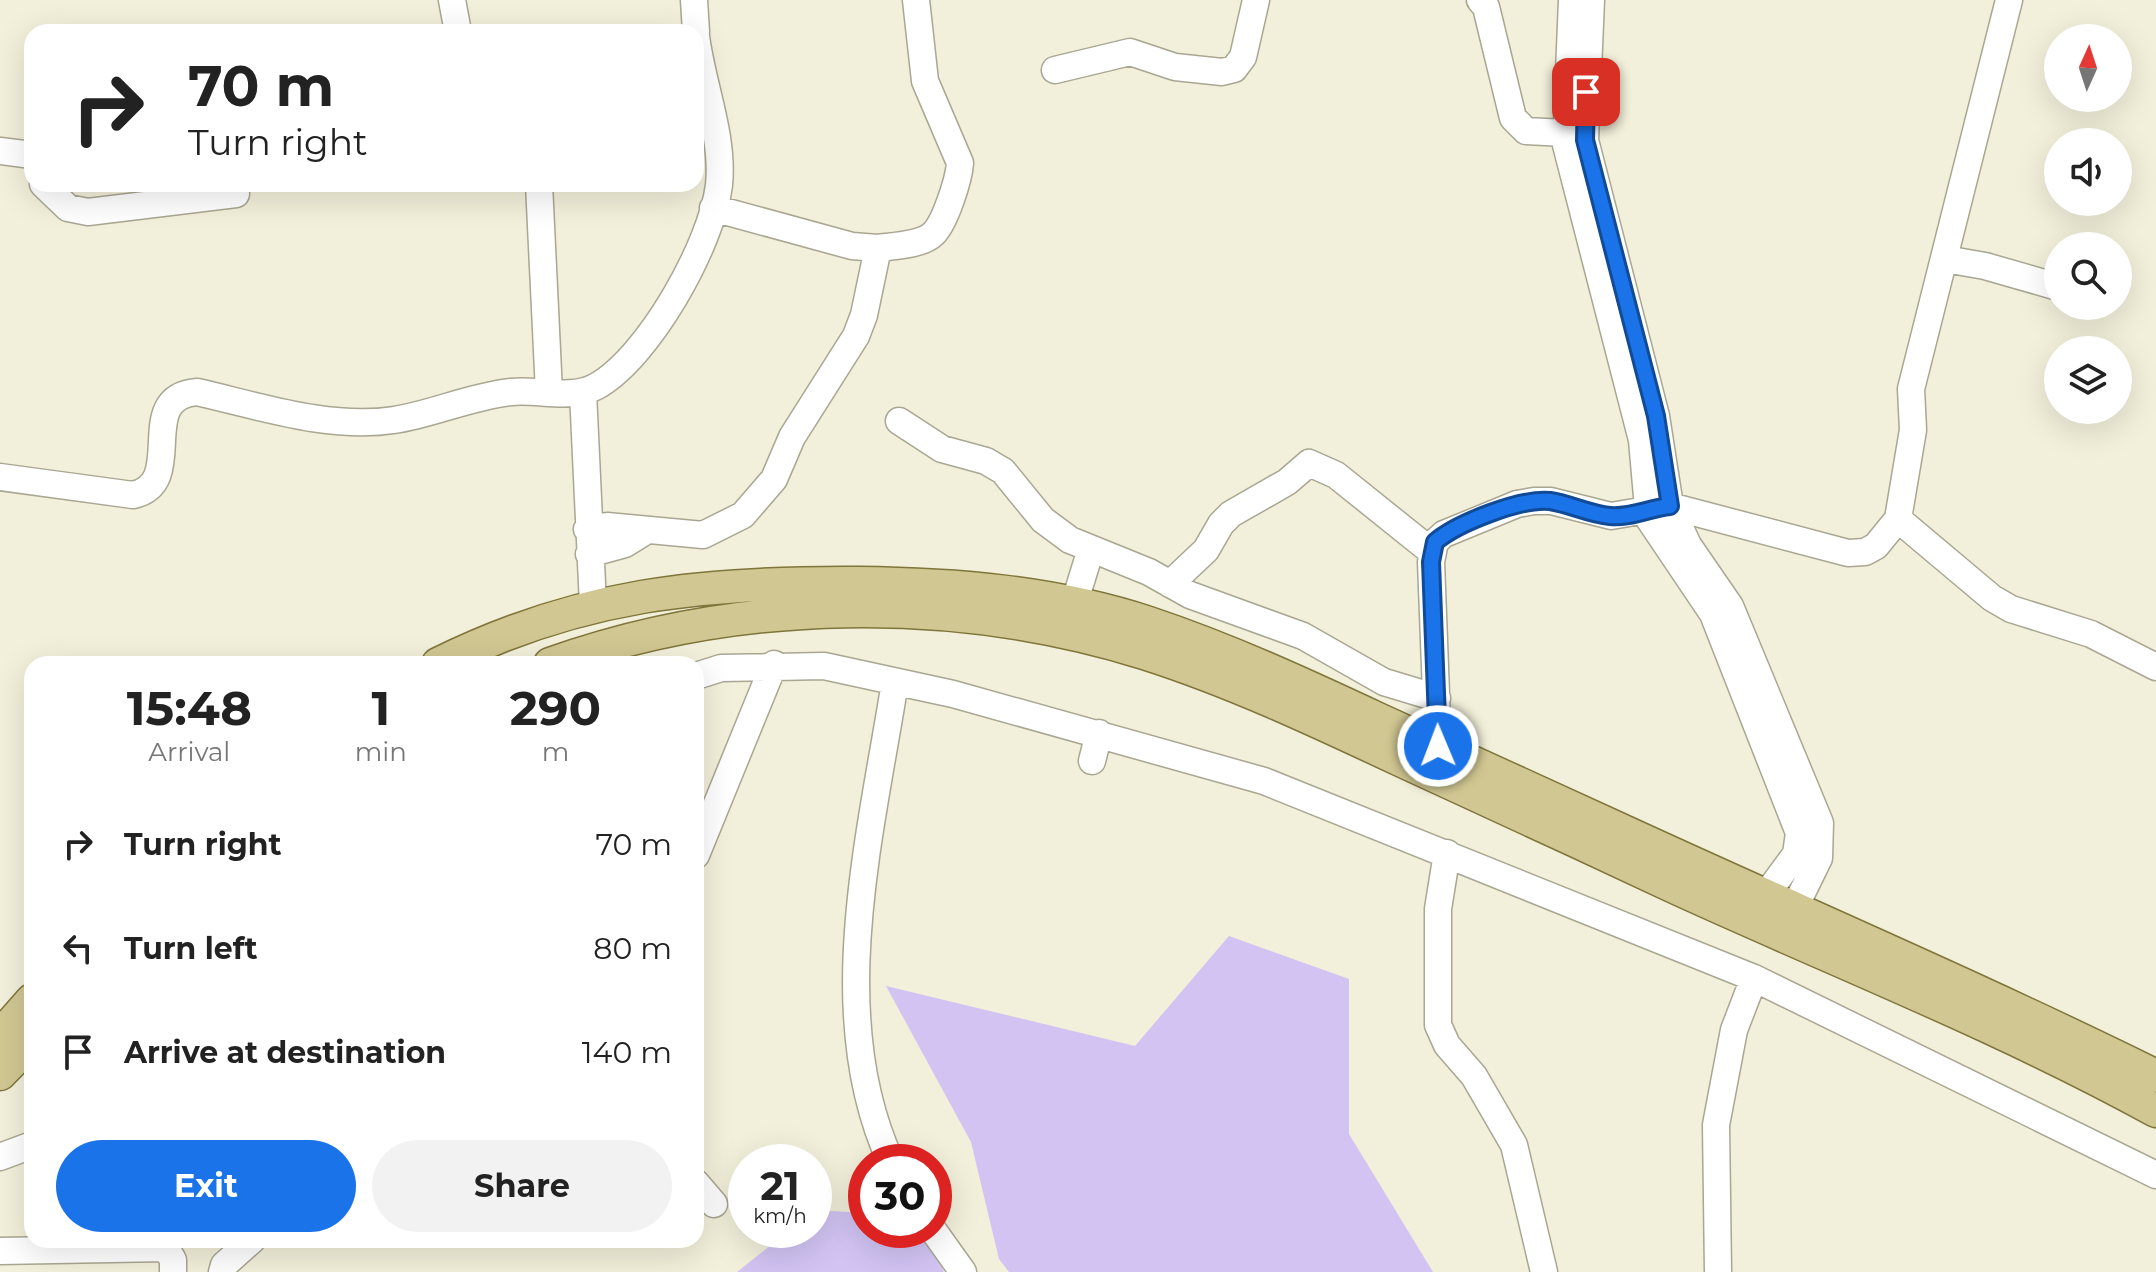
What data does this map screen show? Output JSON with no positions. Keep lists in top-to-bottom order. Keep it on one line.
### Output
{"north":"top","page":{"turn":["70 m","Turn right"],"eta":["15:48","Arrival","1","min","290","m"],"list":[{"name":"Turn right","value":"70 m"},{"name":"Turn left","value":"80 m"},{"name":"Arrive at destination","value":"140 m"}],"buttons":["Exit","Share"],"speed":"21 km/h","limit":"30"}}
